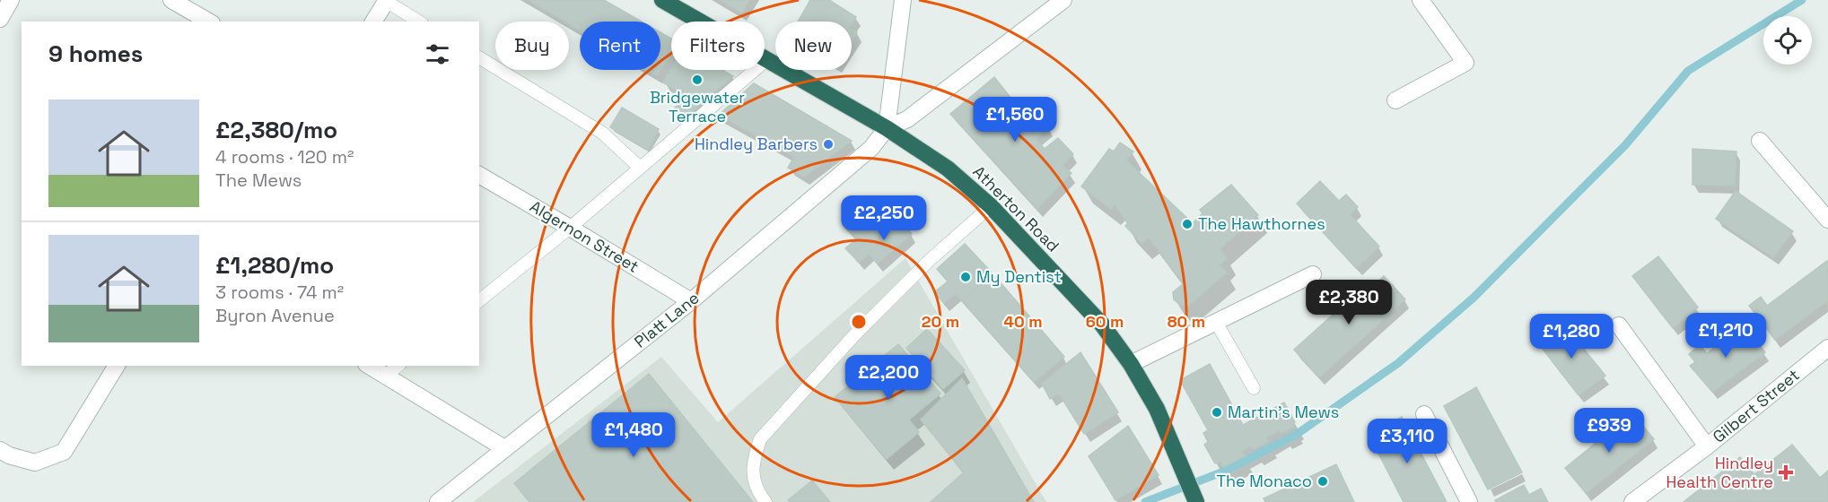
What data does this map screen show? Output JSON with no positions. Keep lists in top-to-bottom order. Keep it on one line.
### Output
{"streets":{"highway":["Atherton Road"],"street":["Algernon Street","Platt Lane","Gilbert Street"]},"crossings":[["Atherton Road","Platt Lane"],["Algernon Street","Platt Lane"]],"places":{"other":["Bridgewater Terrace","Hindley Barbers","The Hawthornes","My Dentist","Martin's Mews","The Monaco"],"health":["Hindley Health Centre"]},"page":{"chip":["Buy","Rent","Filters","New"],"heading":"9 homes","list":[{"name":"£2,380/mo","note":"4 rooms · 120 m² · The Mews"},{"name":"£1,280/mo","note":"3 rooms · 74 m² · Byron Avenue"}],"price":["£1,560","£2,250","£2,380","£1,210","£1,280","£2,200","£939","£1,480","£3,110"]},"rings":["20 m","40 m","60 m","80 m"]}
